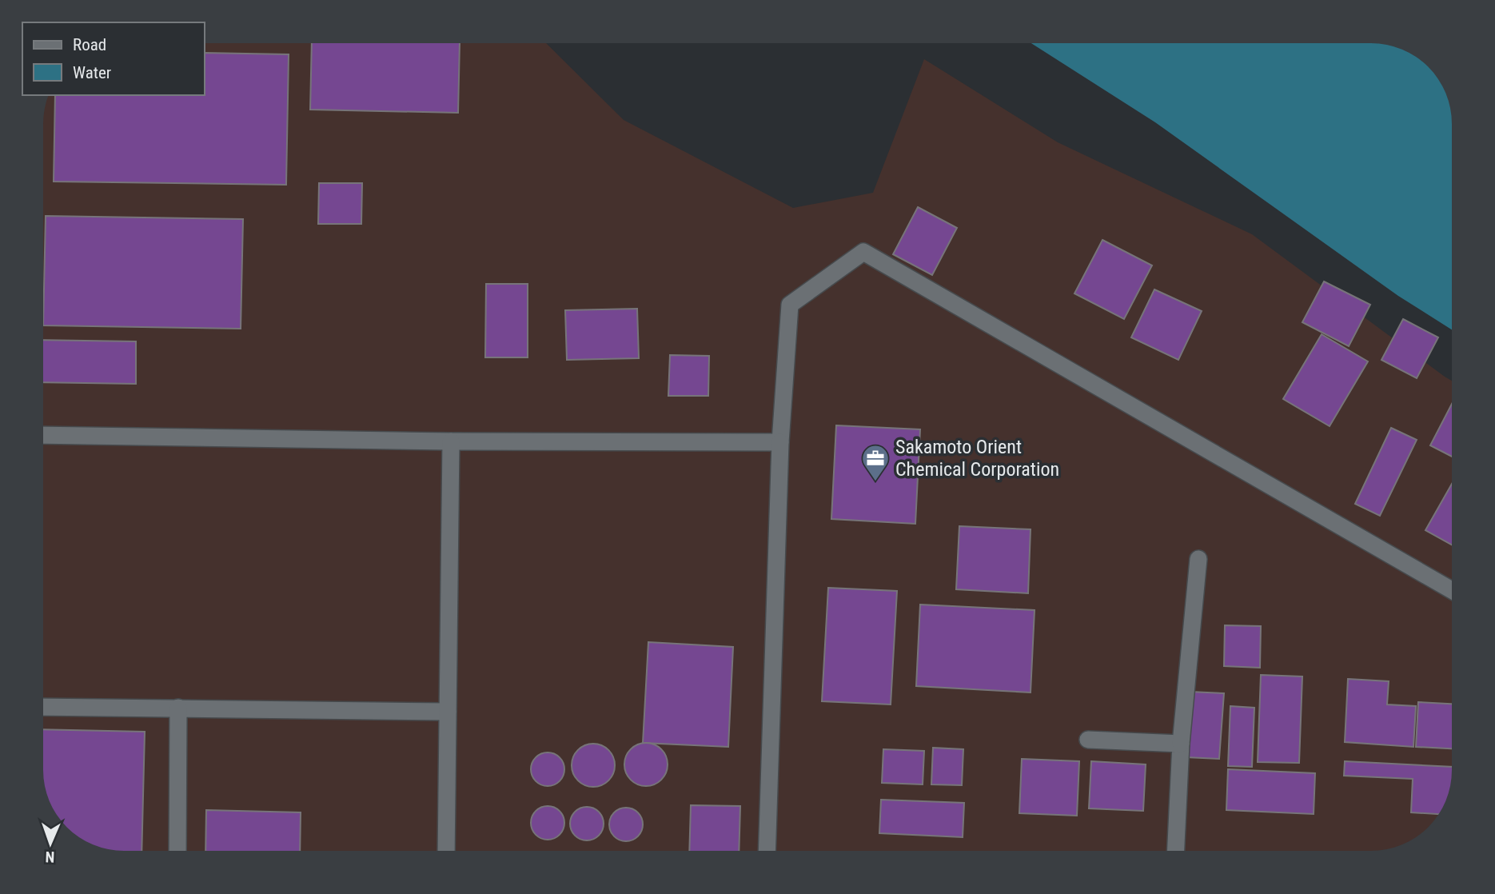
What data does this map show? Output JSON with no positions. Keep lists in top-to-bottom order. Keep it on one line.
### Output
{"places":{"office":["Sakamoto Orient Chemical Corporation"]},"legend":["Road","Water"],"north":"bottom"}
